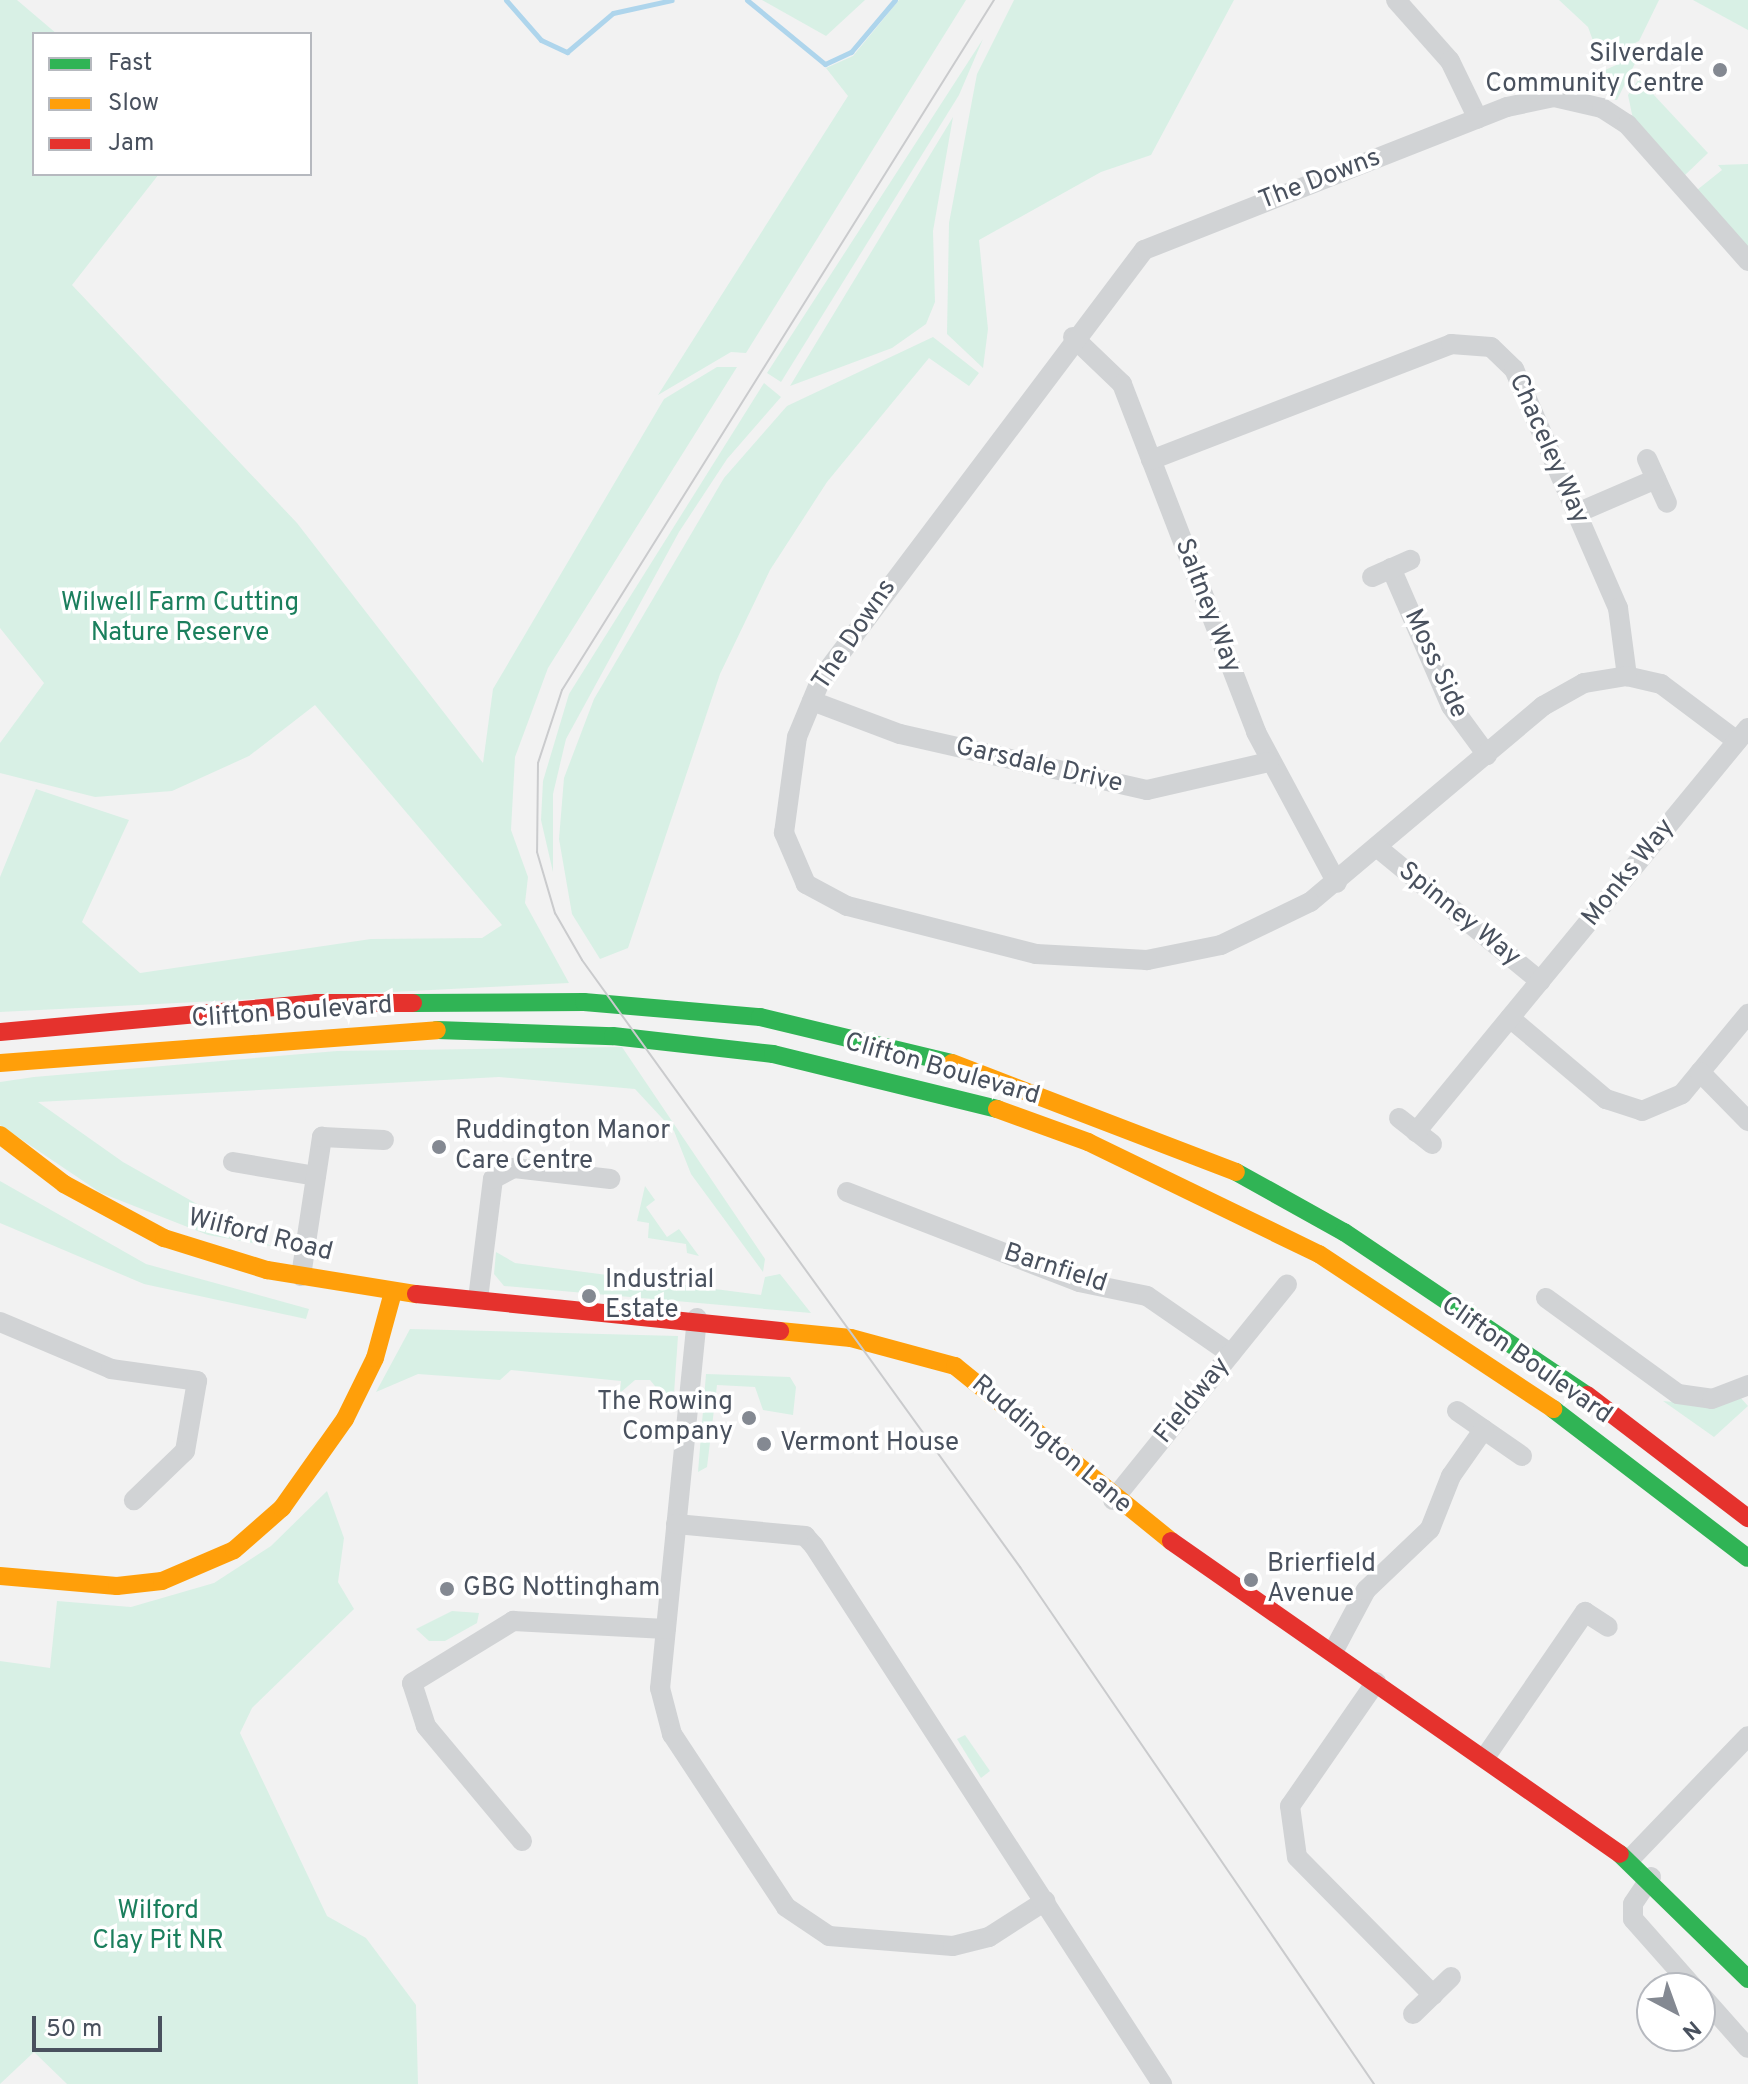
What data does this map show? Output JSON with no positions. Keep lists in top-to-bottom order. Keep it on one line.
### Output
{"streets":{"main road":["Clifton Boulevard","Wilford Road","Ruddington Lane"],"street":["The Downs","Chaceley Way","Saltney Way","Moss Side","Garsdale Drive","Monks Way","Spinney Way","Barnfield","Fieldway"]},"crossings":[["The Downs","Chaceley Way"],["The Downs","Saltney Way"],["The Downs","Moss Side"],["The Downs","Garsdale Drive"],["The Downs","Spinney Way"],["Chaceley Way","Saltney Way"],["Saltney Way","Garsdale Drive"],["Monks Way","Spinney Way"],["Wilford Road","Ruddington Lane"],["Barnfield","Fieldway"],["Fieldway","Ruddington Lane"]],"parks":["Wilwell Farm Cutting Nature Reserve","Wilford Clay Pit NR"],"places":["Silverdale Community Centre","Ruddington Manor Care Centre","Industrial Estate","The Rowing Company","Vermont House","Brierfield Avenue","GBG Nottingham"],"legend":["Fast","Slow","Jam"],"scale_bar":"50 m","north":"bottom right"}
